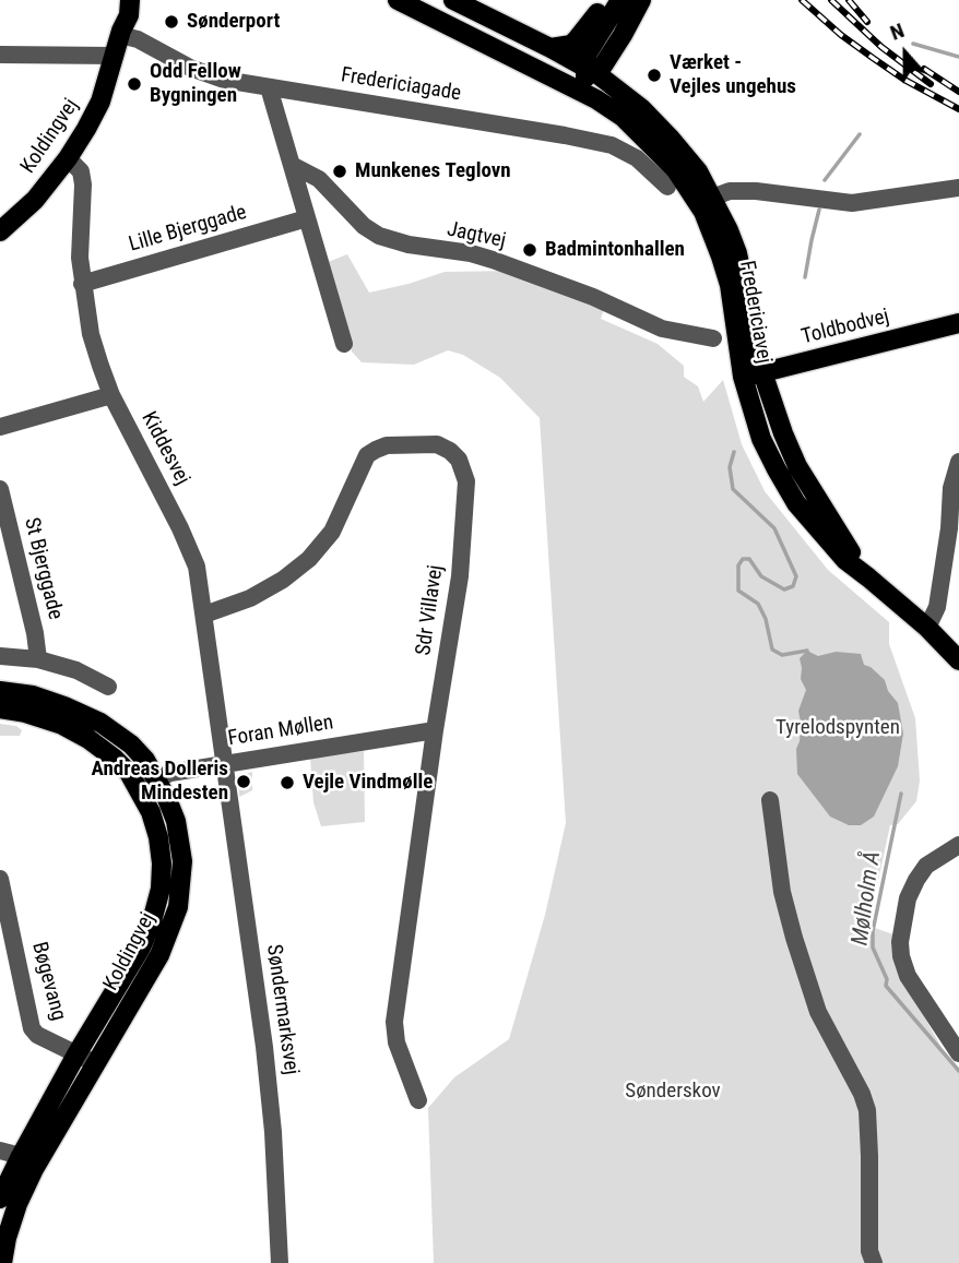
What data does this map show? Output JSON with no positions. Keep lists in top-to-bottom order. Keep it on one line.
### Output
{"streets":{"main road":["Koldingvej","Fredericiavej","Toldbodvej"],"street":["Fredericiagade","Lille Bjerggade","Jagtvej","Kiddesvej","St Bjerggade","Sdr Villavej","Foran Møllen","Bøgevang","Søndermarksvej"]},"crossings":[["Fredericiagade","Koldingvej"],["Koldingvej","Kiddesvej"],["Koldingvej","Foran Møllen"],["Koldingvej","Bøgevang"],["Lille Bjerggade","Kiddesvej"],["Fredericiavej","Toldbodvej"],["Kiddesvej","Sdr Villavej"],["Kiddesvej","Foran Møllen"],["Kiddesvej","Søndermarksvej"],["Sdr Villavej","Foran Møllen"],["Foran Møllen","Søndermarksvej"]],"water":["Mølholm Å"],"parks":["Tyrelodspynten","Sønderskov"],"places":["Sønderport","Værket - Vejles ungehus","Odd Fellow Bygningen","Munkenes Teglovn","Badmintonhallen","Andreas Dolleris Mindesten","Vejle Vindmølle"],"north":"top"}
